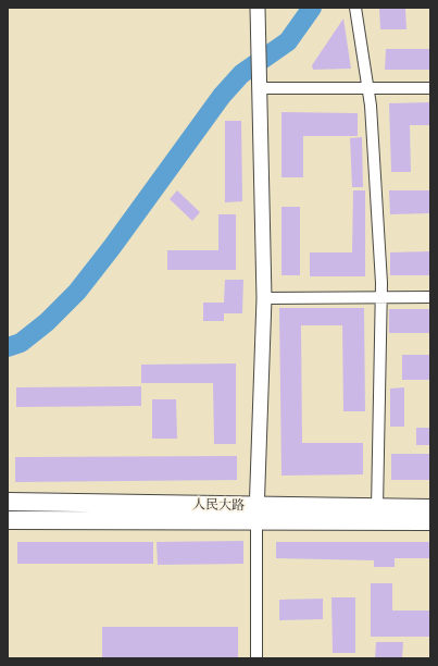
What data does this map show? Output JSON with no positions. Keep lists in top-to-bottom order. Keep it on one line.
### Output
{"streets":{"main road":["人民大路"]}}
